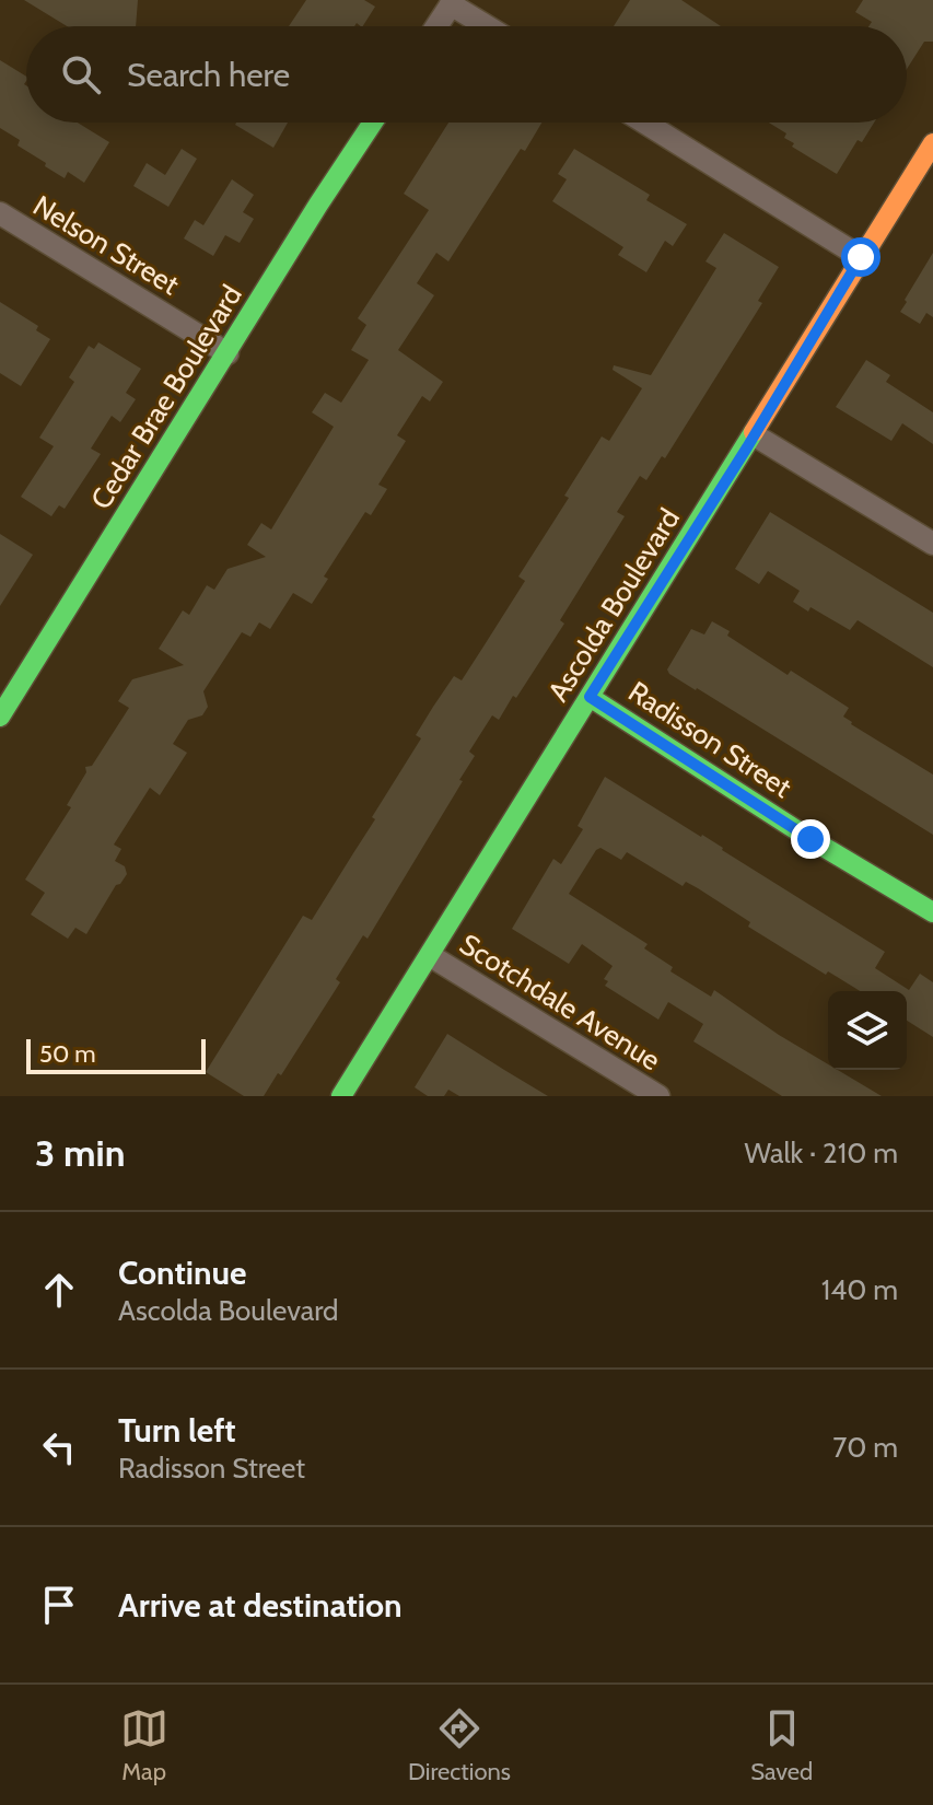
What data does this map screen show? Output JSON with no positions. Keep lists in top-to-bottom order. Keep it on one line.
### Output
{"streets":{"street":["Nelson Street","Cedar Brae Boulevard","Ascolda Boulevard","Radisson Street","Scotchdale Avenue"]},"crossings":[["Nelson Street","Cedar Brae Boulevard"],["Ascolda Boulevard","Radisson Street"],["Ascolda Boulevard","Scotchdale Avenue"]],"scale_bar":"50 m","page":{"search":"Search here","scale":"50 m","heading":["3 min","Walk · 210 m"],"list":[["Continue","Ascolda Boulevard","140 m"],["Turn left","Radisson Street","70 m"],"Arrive at destination"],"nav":["Map","Directions","Saved"]}}
